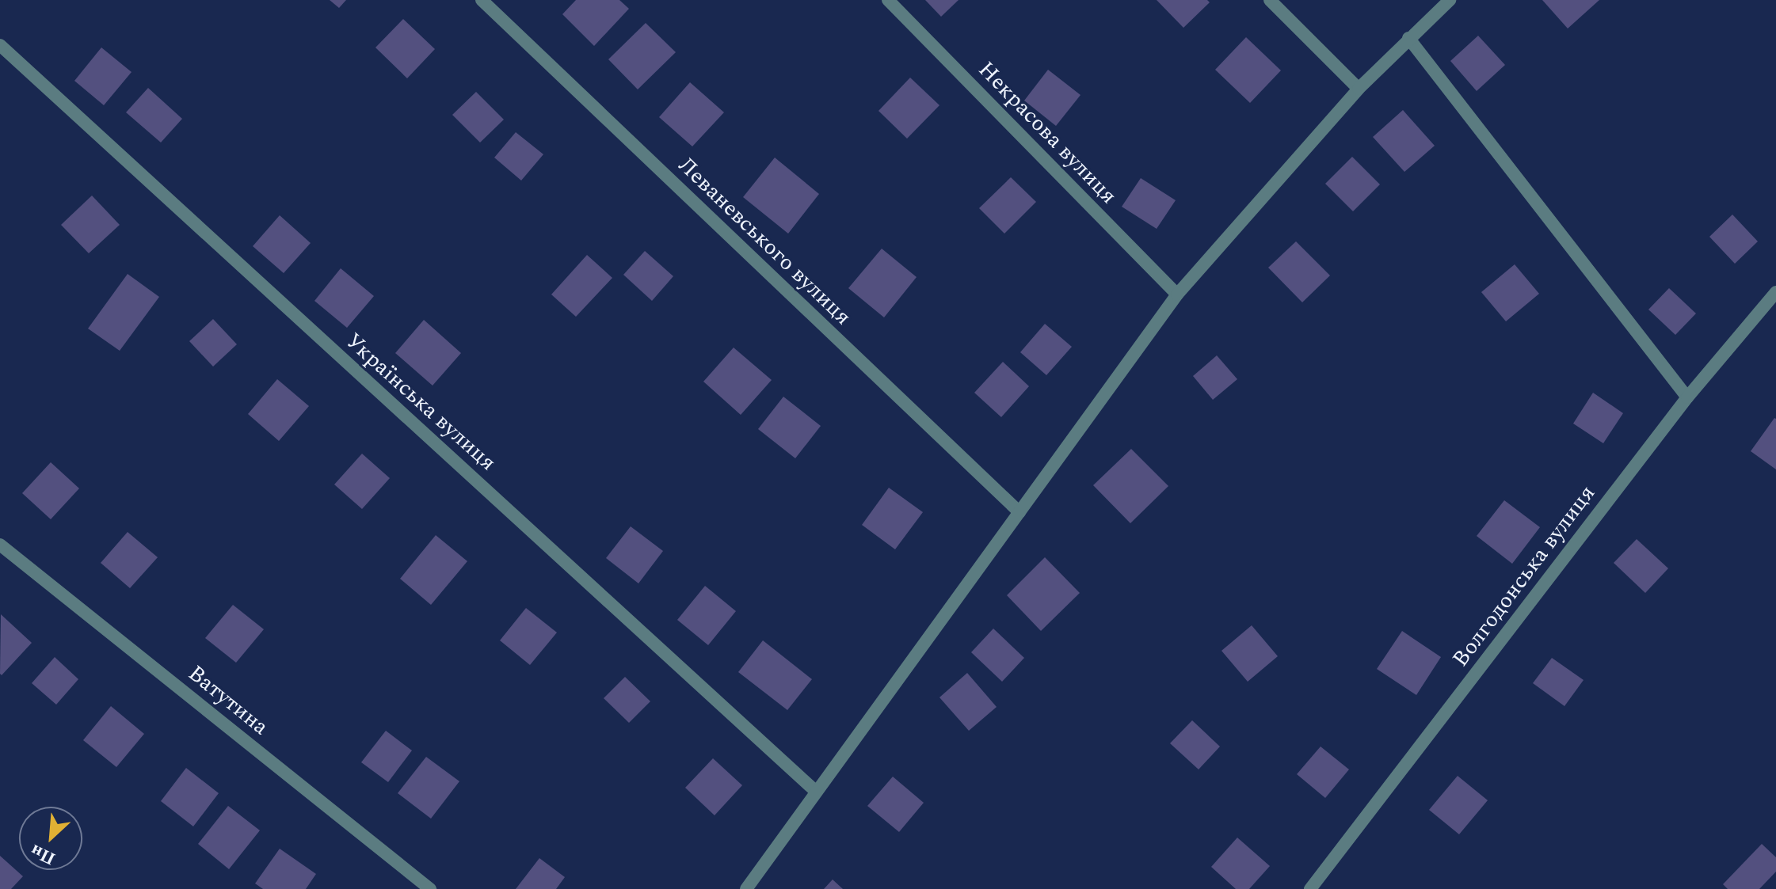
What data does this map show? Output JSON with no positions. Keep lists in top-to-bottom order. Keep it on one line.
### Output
{"streets":{"street":["Некрасова вулиця","Леваневського вулиця","Українська вулиця","Волгодонська вулиця","Ватутина"]},"north":"bottom left"}
